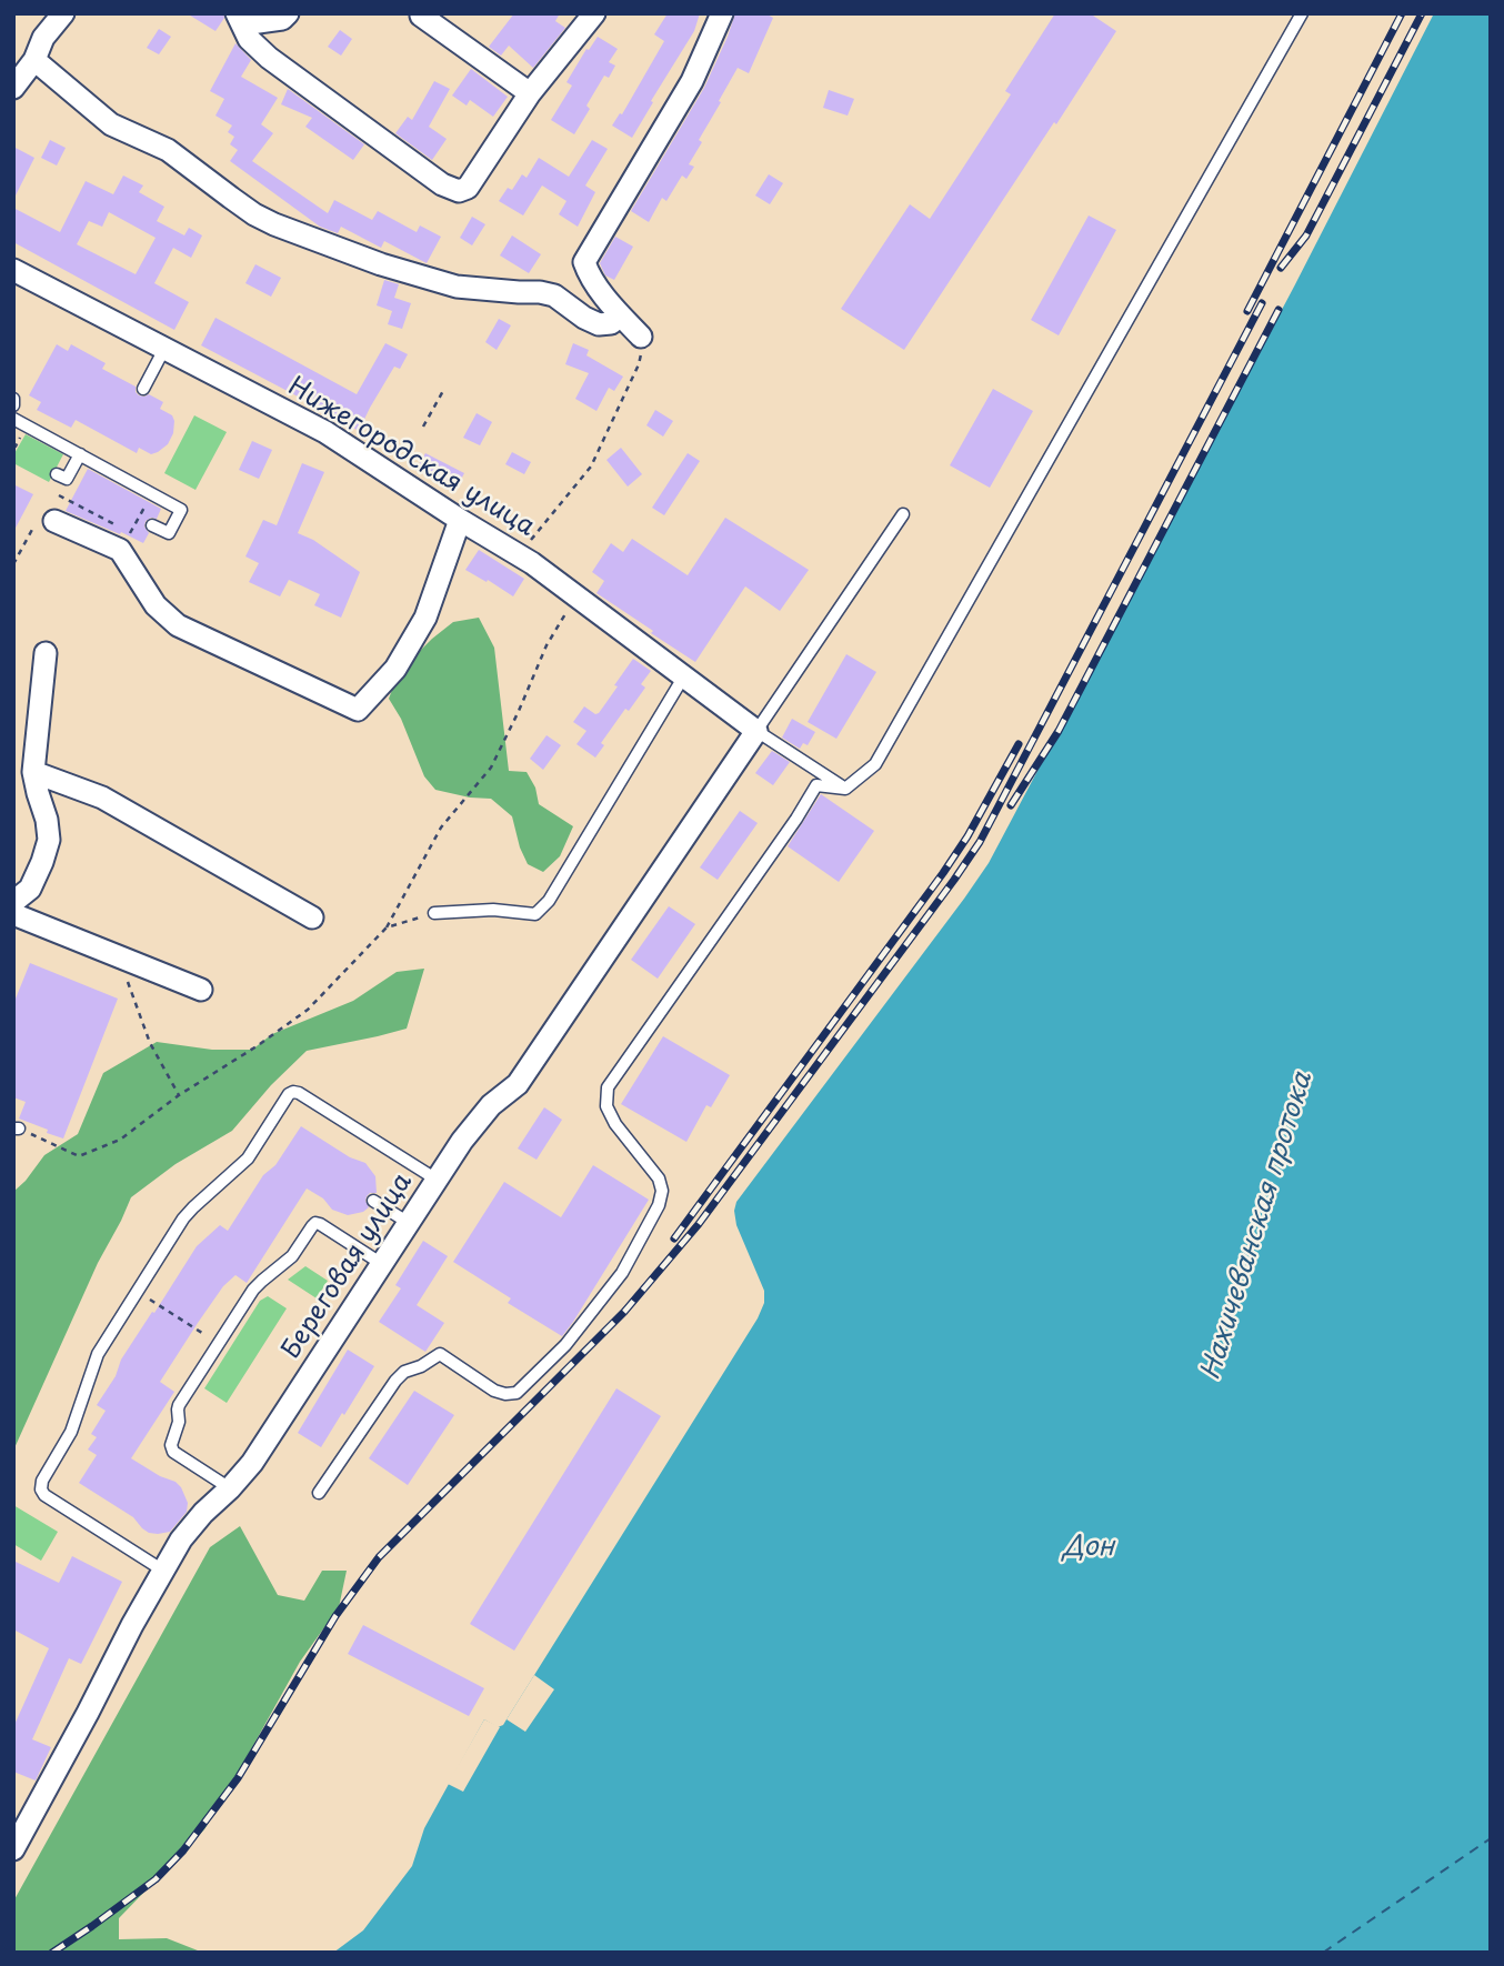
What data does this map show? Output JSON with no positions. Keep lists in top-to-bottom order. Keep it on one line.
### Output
{"streets":{"street":["Нижегородская улица","Береговая улица"]},"crossings":[["Нижегородская улица","Береговая улица"]],"water":["Нахичеванская протока","Дон"]}
